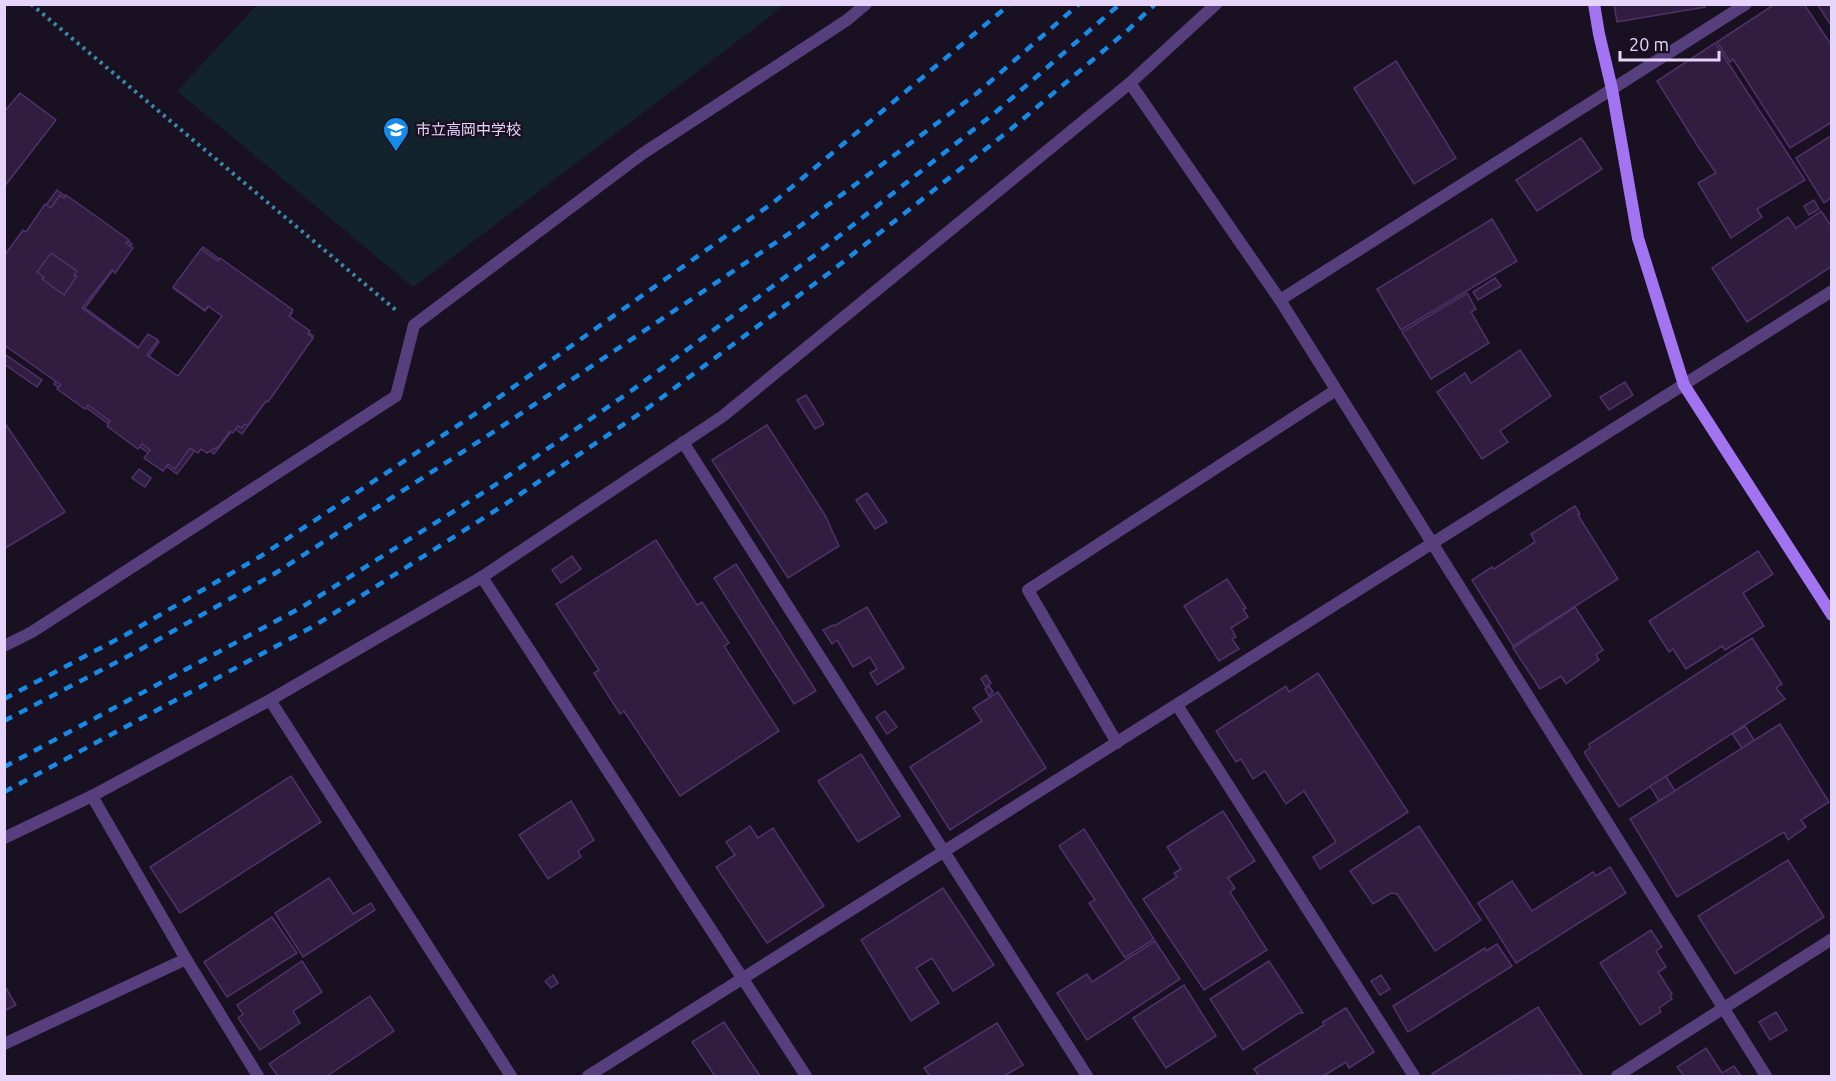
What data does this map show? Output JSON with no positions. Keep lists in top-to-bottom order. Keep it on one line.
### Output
{"places":{"school or university":["市立高岡中学校"]},"scale_bar":"20 m"}
